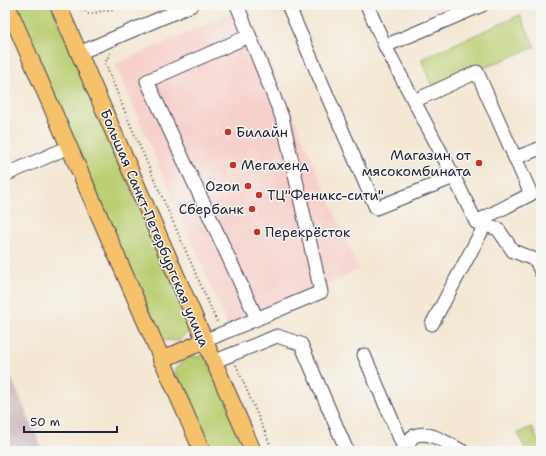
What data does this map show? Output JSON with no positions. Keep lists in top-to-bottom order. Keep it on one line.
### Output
{"streets":{"main road":["Большая Санкт-Петербургская улица"]},"places":["Билайн","Магазин от мясокомбината","Мегахенд","Ozon","ТЦ\"Феникс-сити\"","Сбербанк","Перекрёсток"],"scale_bar":"50 m"}
